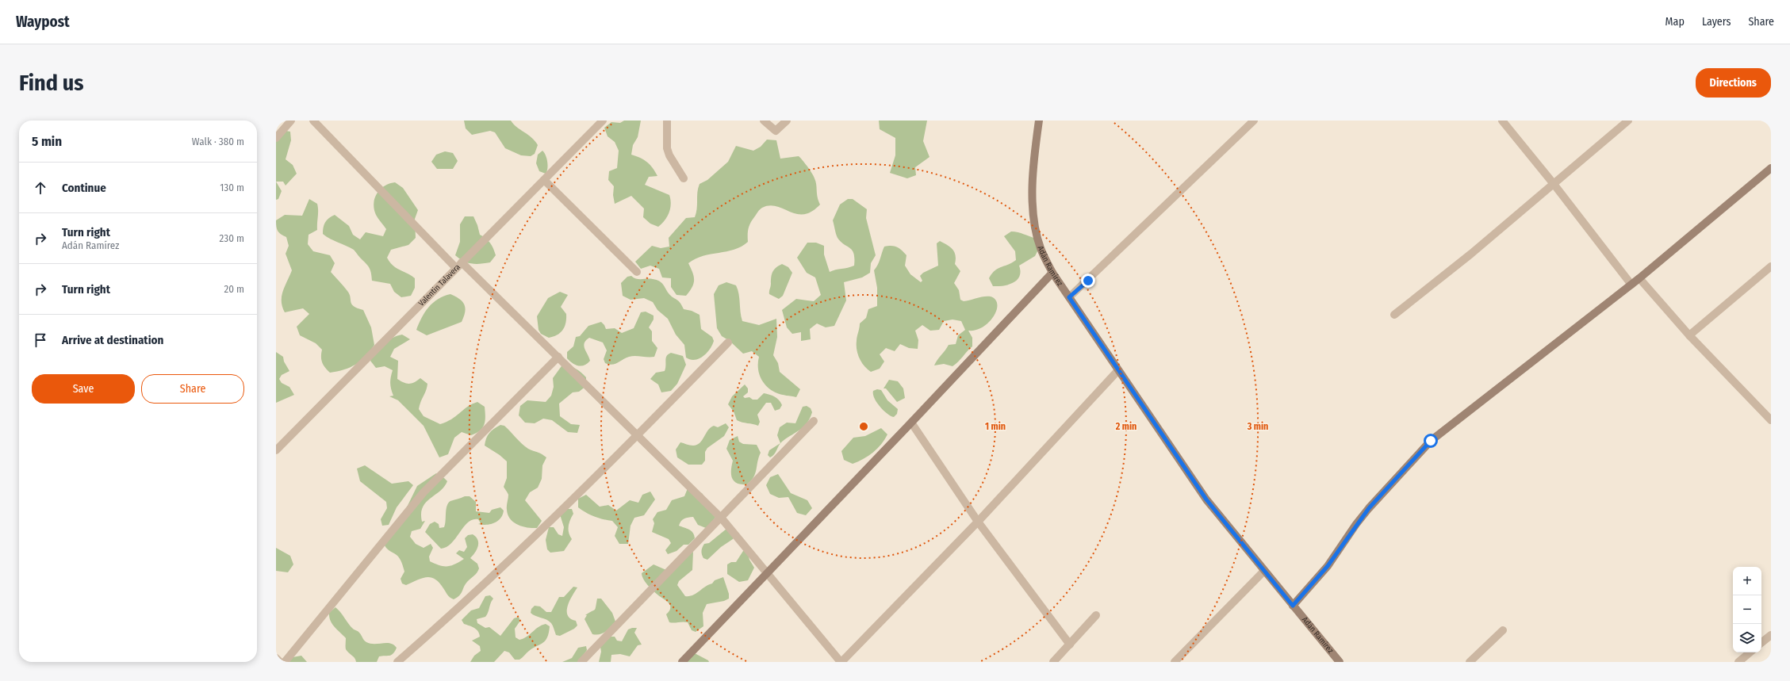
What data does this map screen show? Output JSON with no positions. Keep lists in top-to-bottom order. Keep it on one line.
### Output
{"streets":{"street":["Adán Ramírez","Valentin Talavera"]},"page":{"header":"Waypost","nav":["Map","Layers","Share"],"buttons":["Directions",["Save","Share"]],"title":"Find us","heading":["5 min","Walk · 380 m"],"list":[["Continue","130 m"],["Turn right","Adán Ramírez","230 m"],["Turn right","20 m"],"Arrive at destination"],"map_buttons":["+","−"]},"rings":["1 min","2 min","3 min"]}
